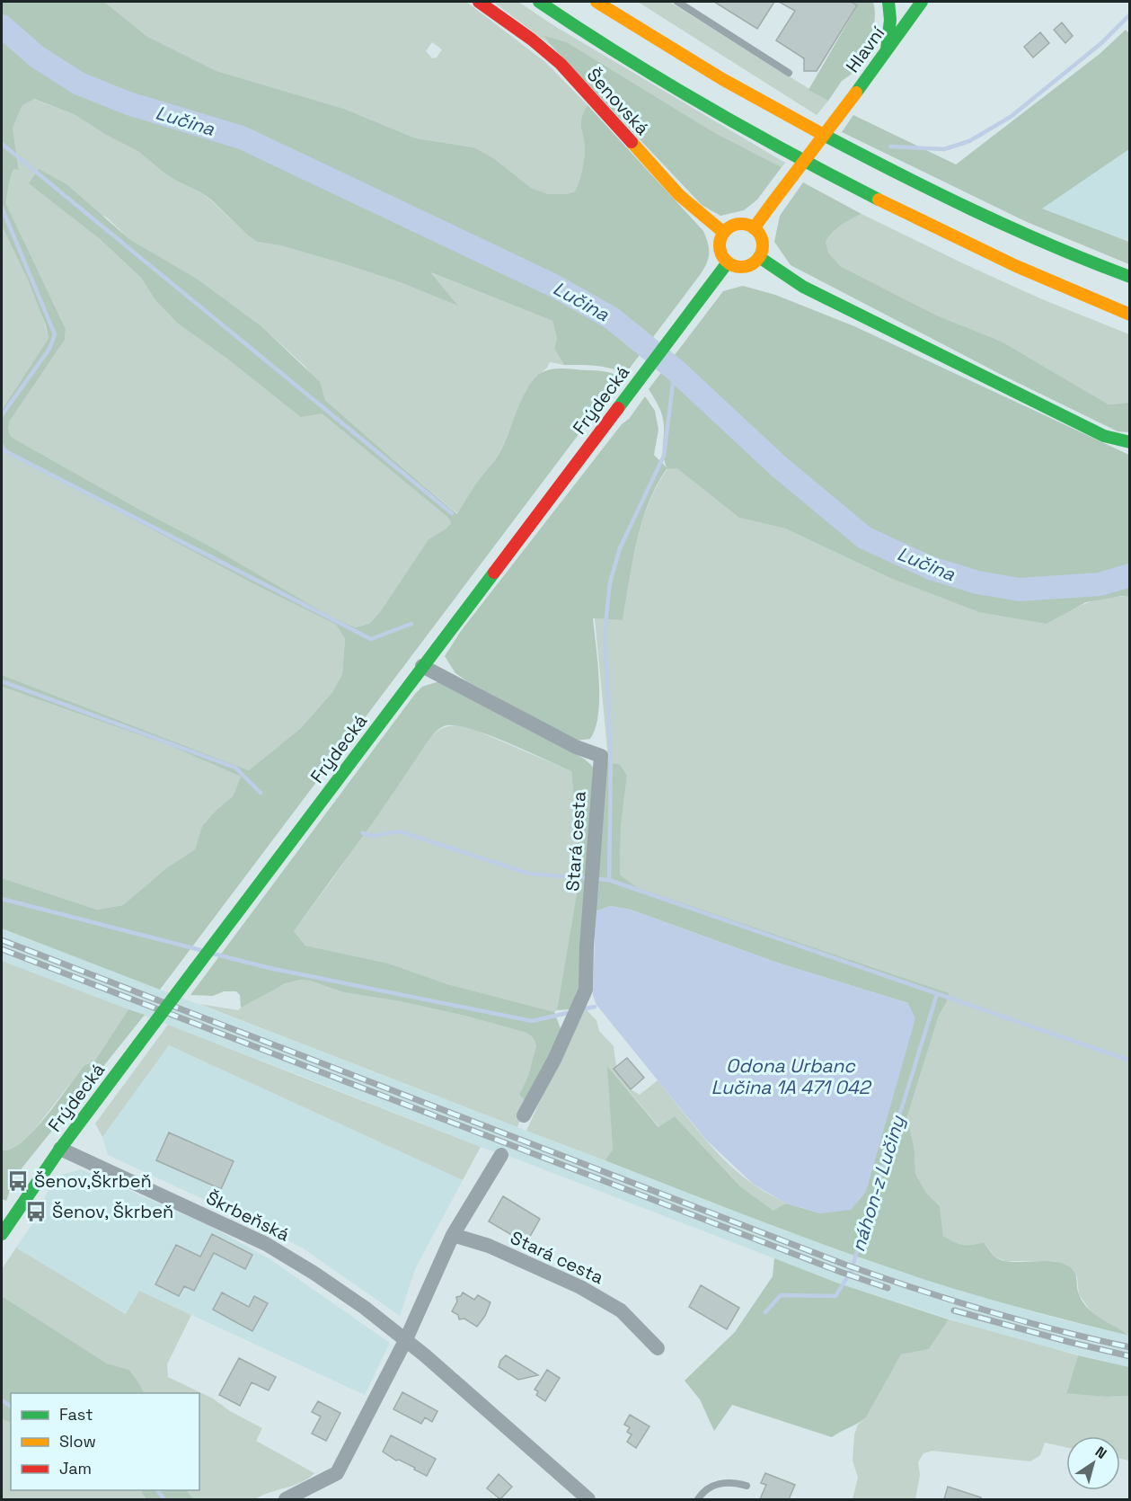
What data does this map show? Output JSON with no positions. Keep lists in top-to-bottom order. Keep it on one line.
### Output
{"streets":{"main road":["Hlavní","Šenovská","Frýdecká"],"street":["Stará cesta","Škrbeňská"]},"crossings":[["Hlavní","Šenovská"],["Hlavní","Frýdecká"],["Šenovská","Frýdecká"],["Frýdecká","Stará cesta"],["Frýdecká","Škrbeňská"]],"water":["Lučina","Odona Urbanc Lučina 1A 471 042","náhon-z Lučiny"],"places":{"bus stop":["Šenov,Škrbeň","Šenov, Škrbeň"]},"legend":["Fast","Slow","Jam"],"north":"top right"}
